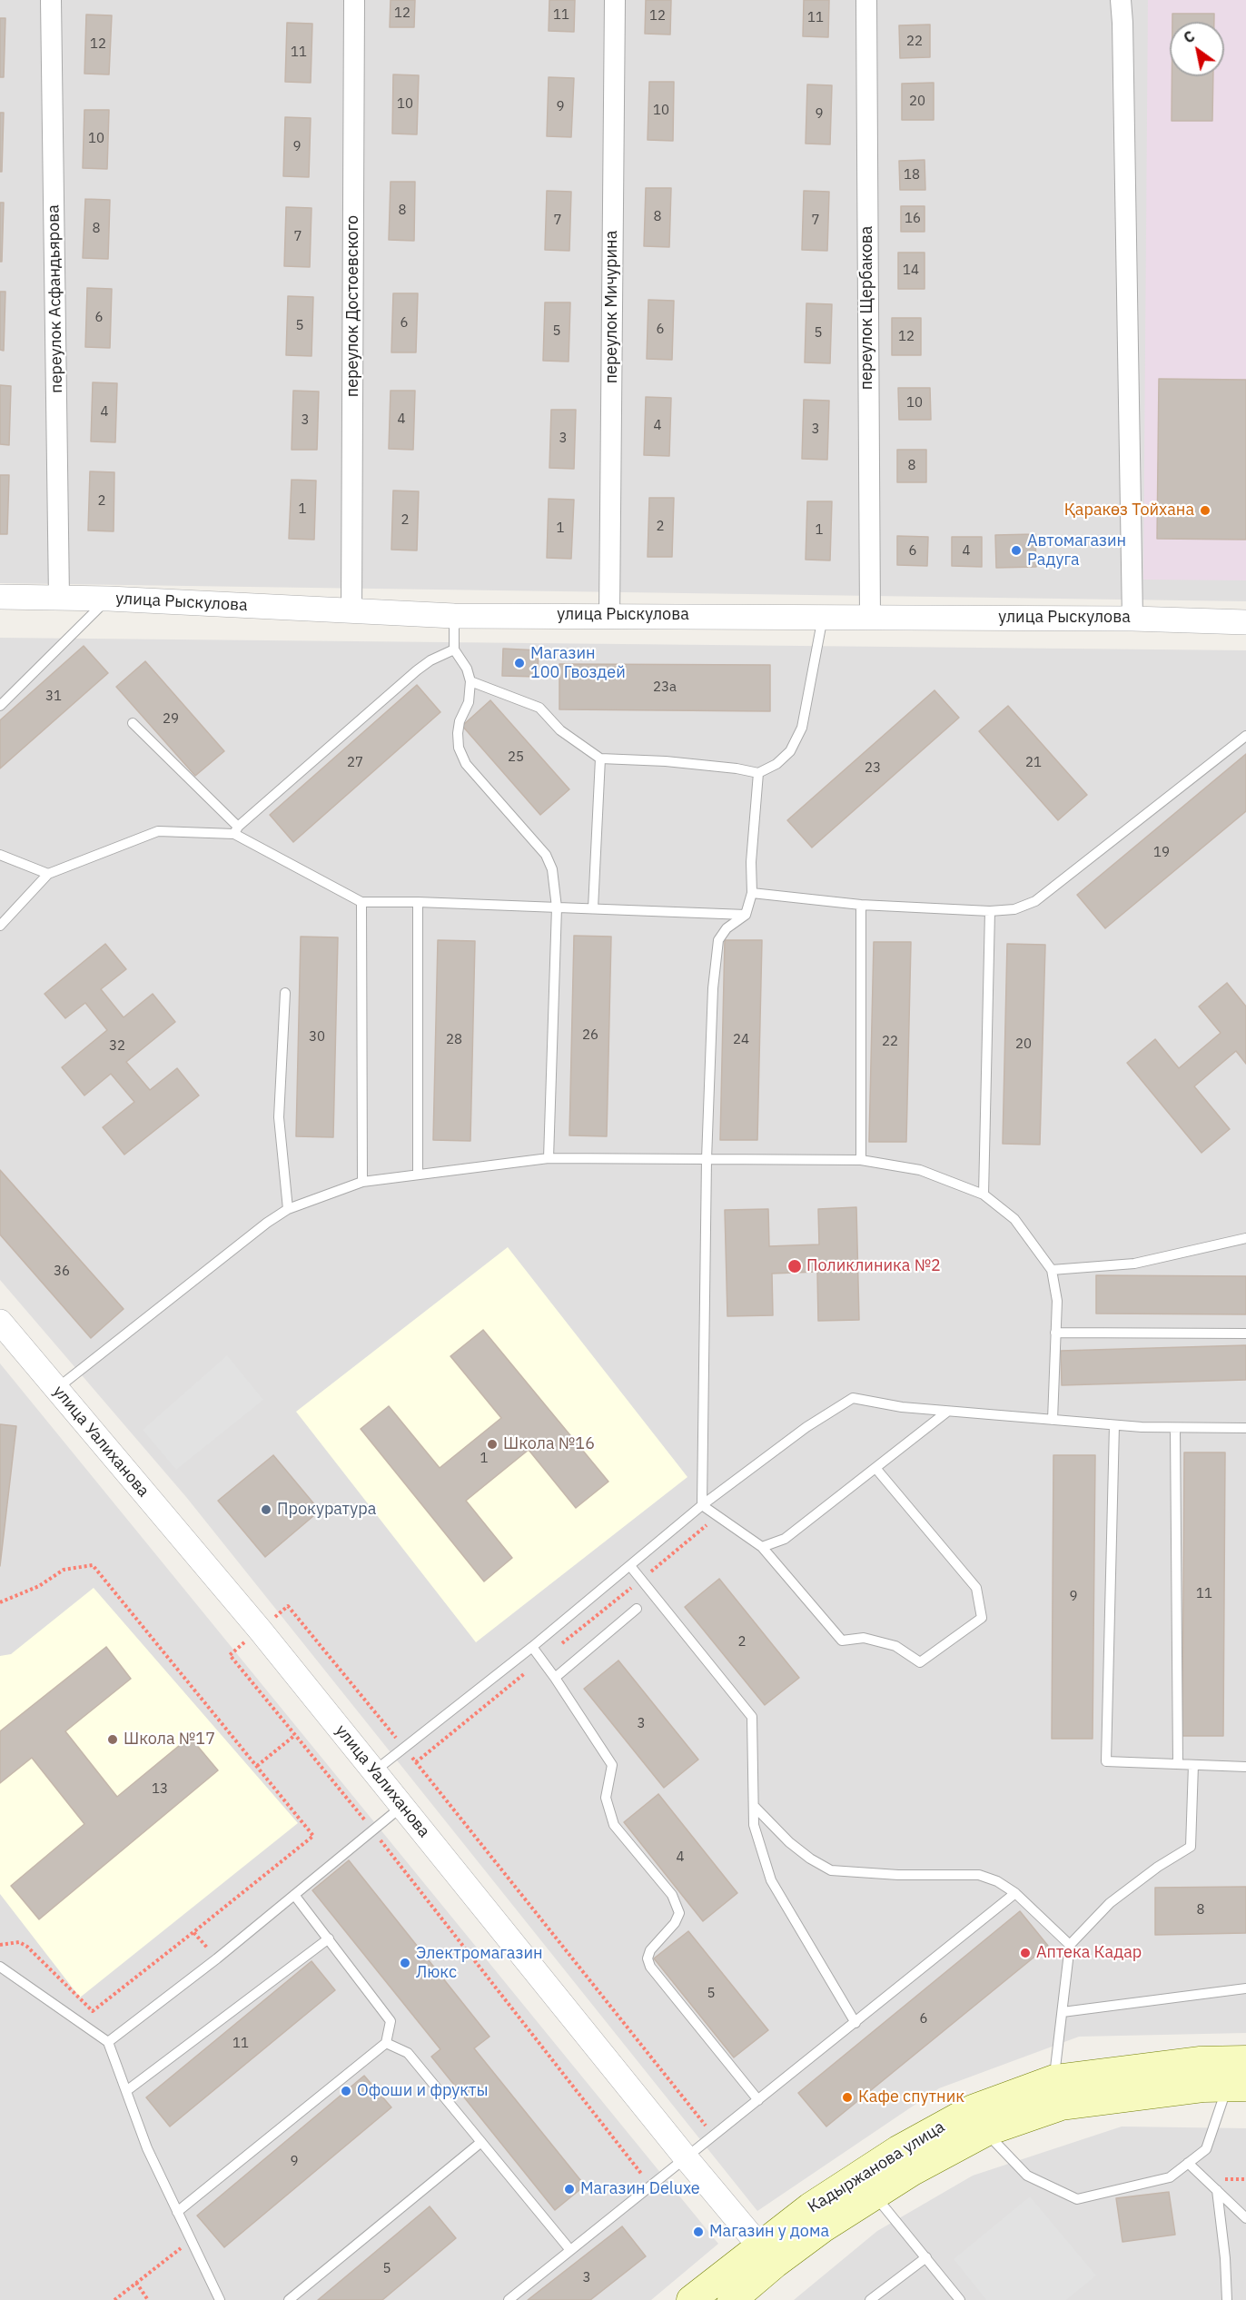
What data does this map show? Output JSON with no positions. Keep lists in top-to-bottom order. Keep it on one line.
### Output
{"streets":{"main road":["Кадыржанова улица"],"street":["переулок Асфандьярова","переулок Достоевского","переулок Мичурина","переулок Щербакова","улица Рыскулова","улица Уалиханова"]},"crossings":[["переулок Асфандьярова","улица Рыскулова"],["переулок Достоевского","улица Рыскулова"],["переулок Мичурина","улица Рыскулова"],["переулок Щербакова","улица Рыскулова"],["улица Уалиханова","Кадыржанова улица"]],"places":["Қаракөз Тойхана","Автомагазин Радуга","Магазин 100 Гвоздей","Поликлиника №2","Школа №16","Прокуратура","Школа №17","Аптека Кадар","Электромагазин Люкс","Офоши и фрукты","Кафе спутник","Магазин Deluxe","Магазин у дома"],"house_numbers":["12","11","12","11","22","12","11","20","10","9","10","9","10","9","18","8","8","16","7","7","8","7","14","6","6","5","6","5","5","12","10","4","4","3","4","3","3","8","2","1","2","2","1","1","6","4","23а","31","29","25","27","21","23","19","26","30","28","24","22","20","32","36","1","11","9","2","3","13","4","8","5","6","11","9","5","3"],"north":"top left"}
